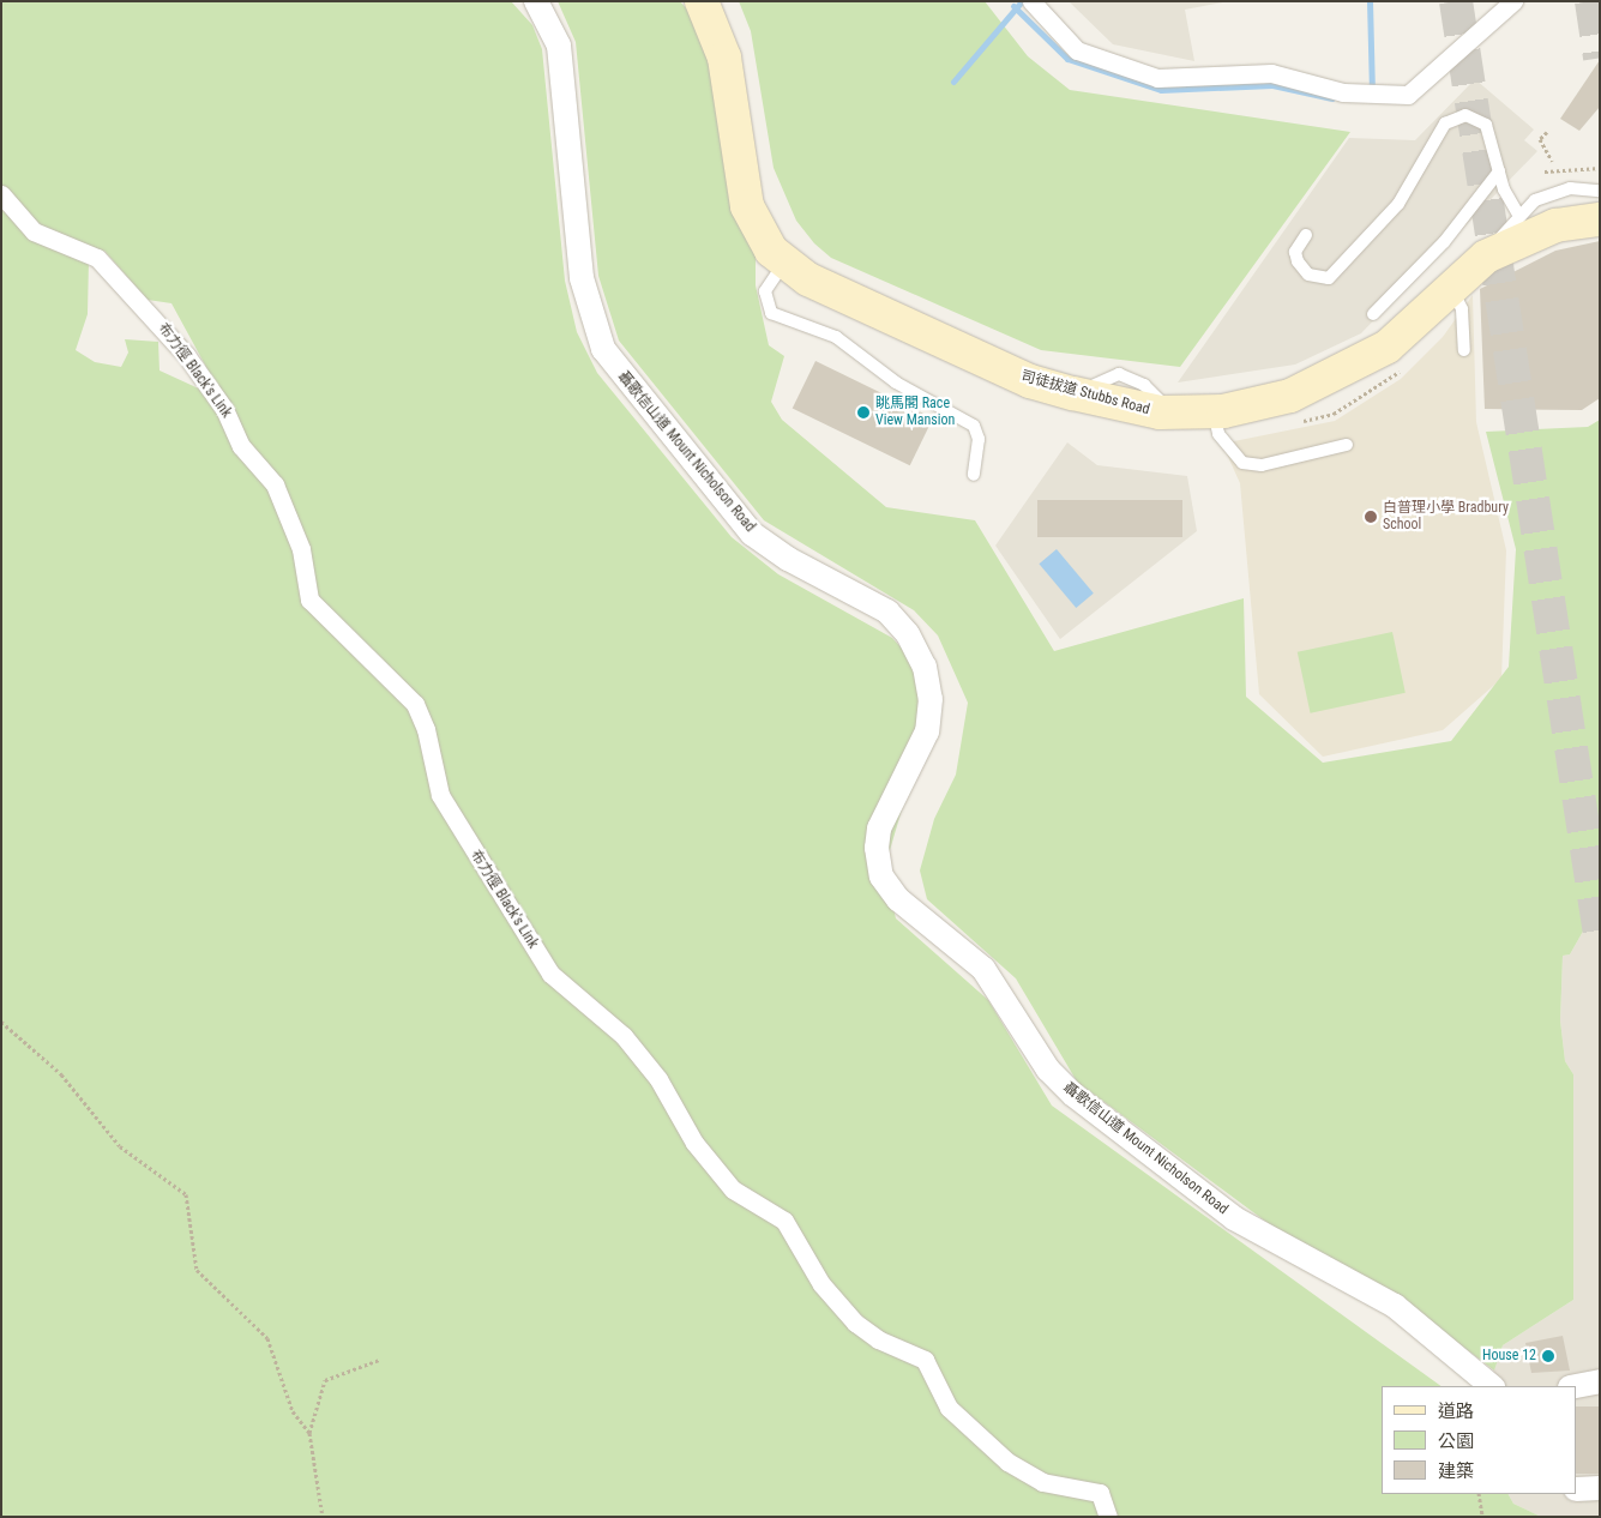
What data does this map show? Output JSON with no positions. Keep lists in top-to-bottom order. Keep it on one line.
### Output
{"streets":{"main road":["司徒拔道 Stubbs Road"],"street":["布力徑 Black's Link","聶歌信山道 Mount Nicholson Road"]},"places":["眺馬閣 Race View Mansion","白普理小學 Bradbury School","House 12"],"legend":["道路","公園","建築"]}
